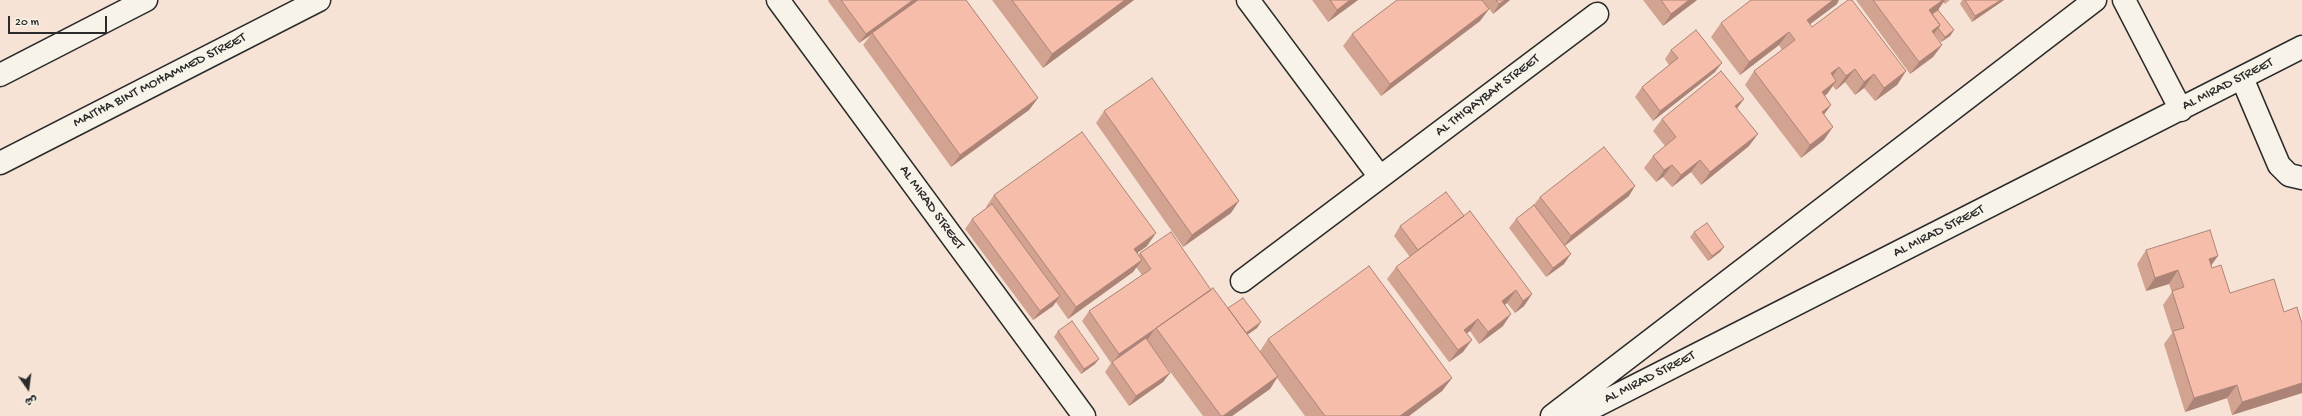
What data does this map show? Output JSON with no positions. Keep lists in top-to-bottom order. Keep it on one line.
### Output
{"streets":{"street":["MAITHA BINT MOHAMMED STREET","AL MIRAD STREET","AL THIQAYBAH STREET"]},"scale_bar":"20 m","north":"bottom"}
